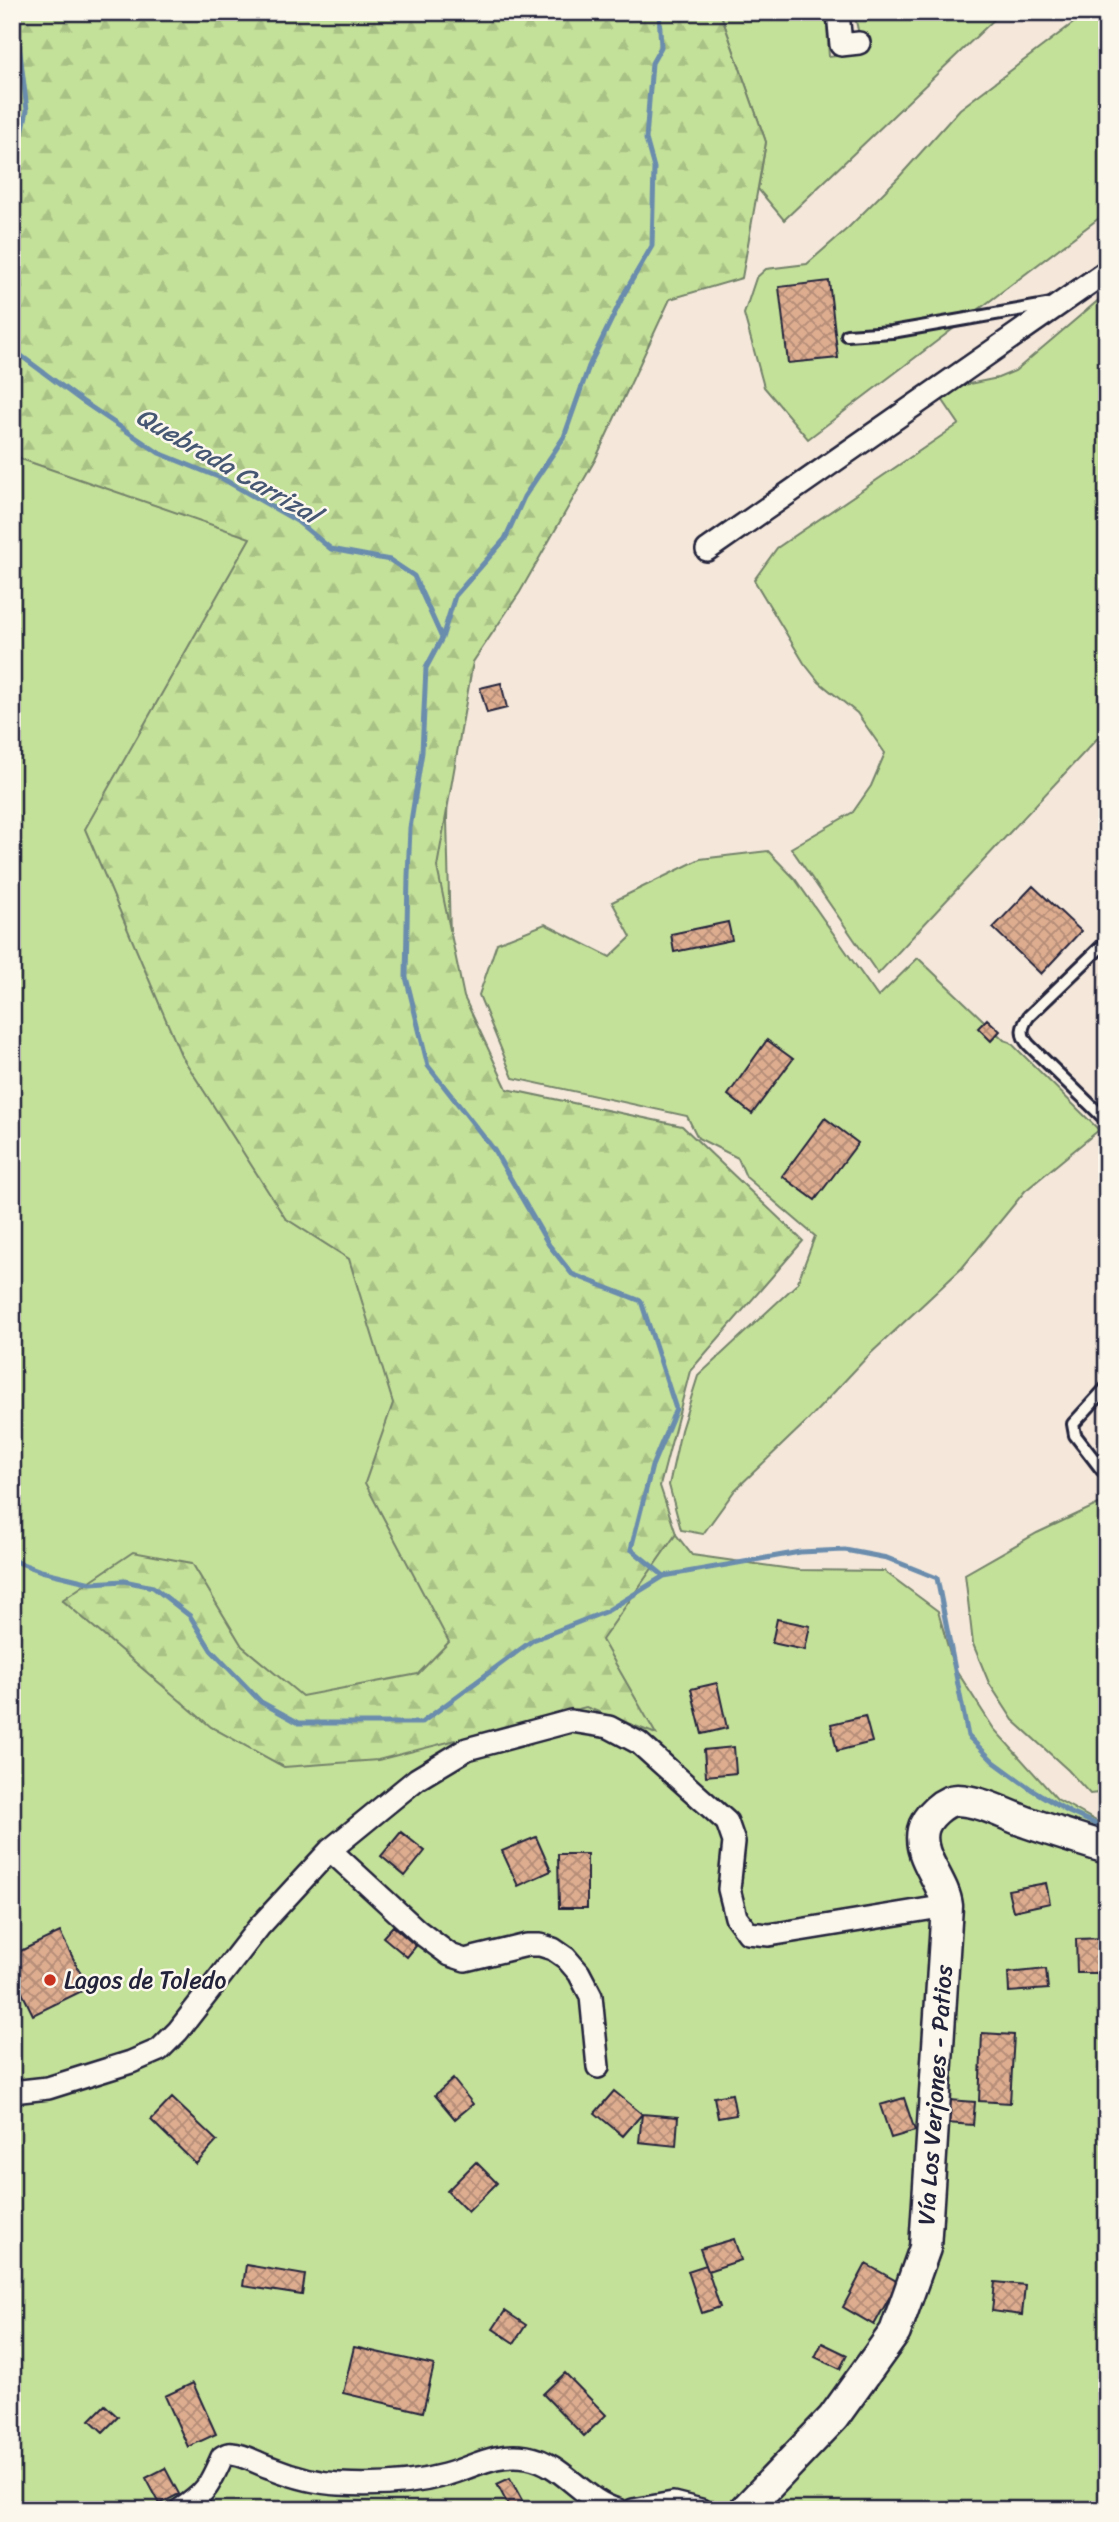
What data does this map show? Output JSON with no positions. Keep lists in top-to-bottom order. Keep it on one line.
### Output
{"streets":{"street":["Vía Los Verjones - Patios"]},"water":["Quebrada Carrizal"],"places":["Lagos de Toledo"]}
